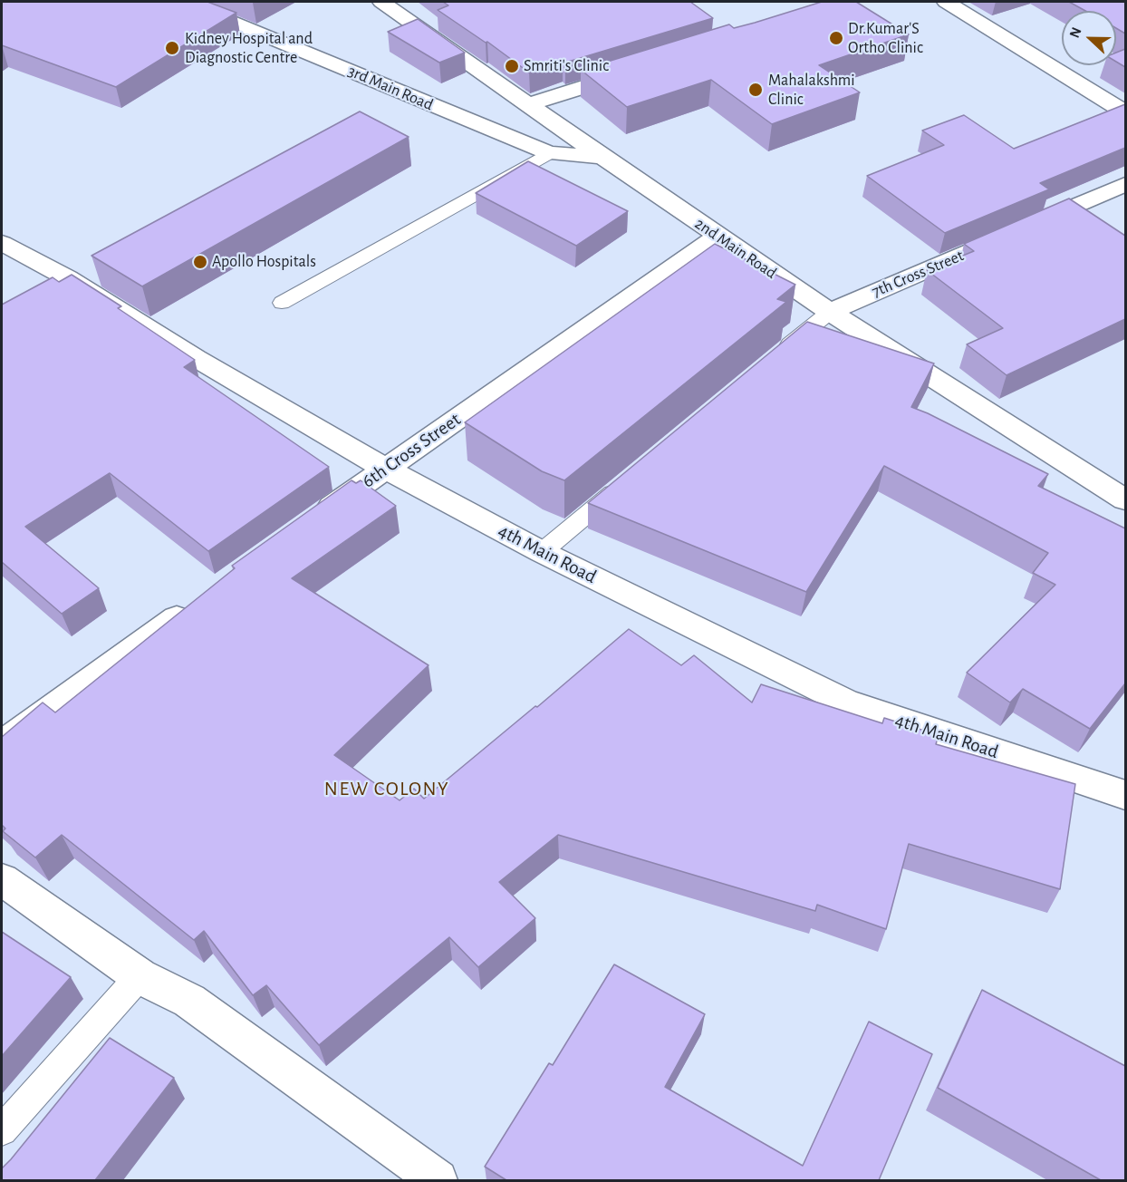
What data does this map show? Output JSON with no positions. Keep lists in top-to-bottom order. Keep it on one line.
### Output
{"streets":{"street":["3rd Main Road","2nd Main Road","7th Cross Street","6th Cross Street","4th Main Road"]},"crossings":[["3rd Main Road","2nd Main Road"],["2nd Main Road","7th Cross Street"],["2nd Main Road","6th Cross Street"],["6th Cross Street","4th Main Road"]],"districts":["NEW COLONY"],"places":["Dr.Kumar'S Ortho Clinic","Kidney Hospital and Diagnostic Centre","Smriti's Clinic","Mahalakshmi Clinic","Apollo Hospitals"],"north":"left"}
